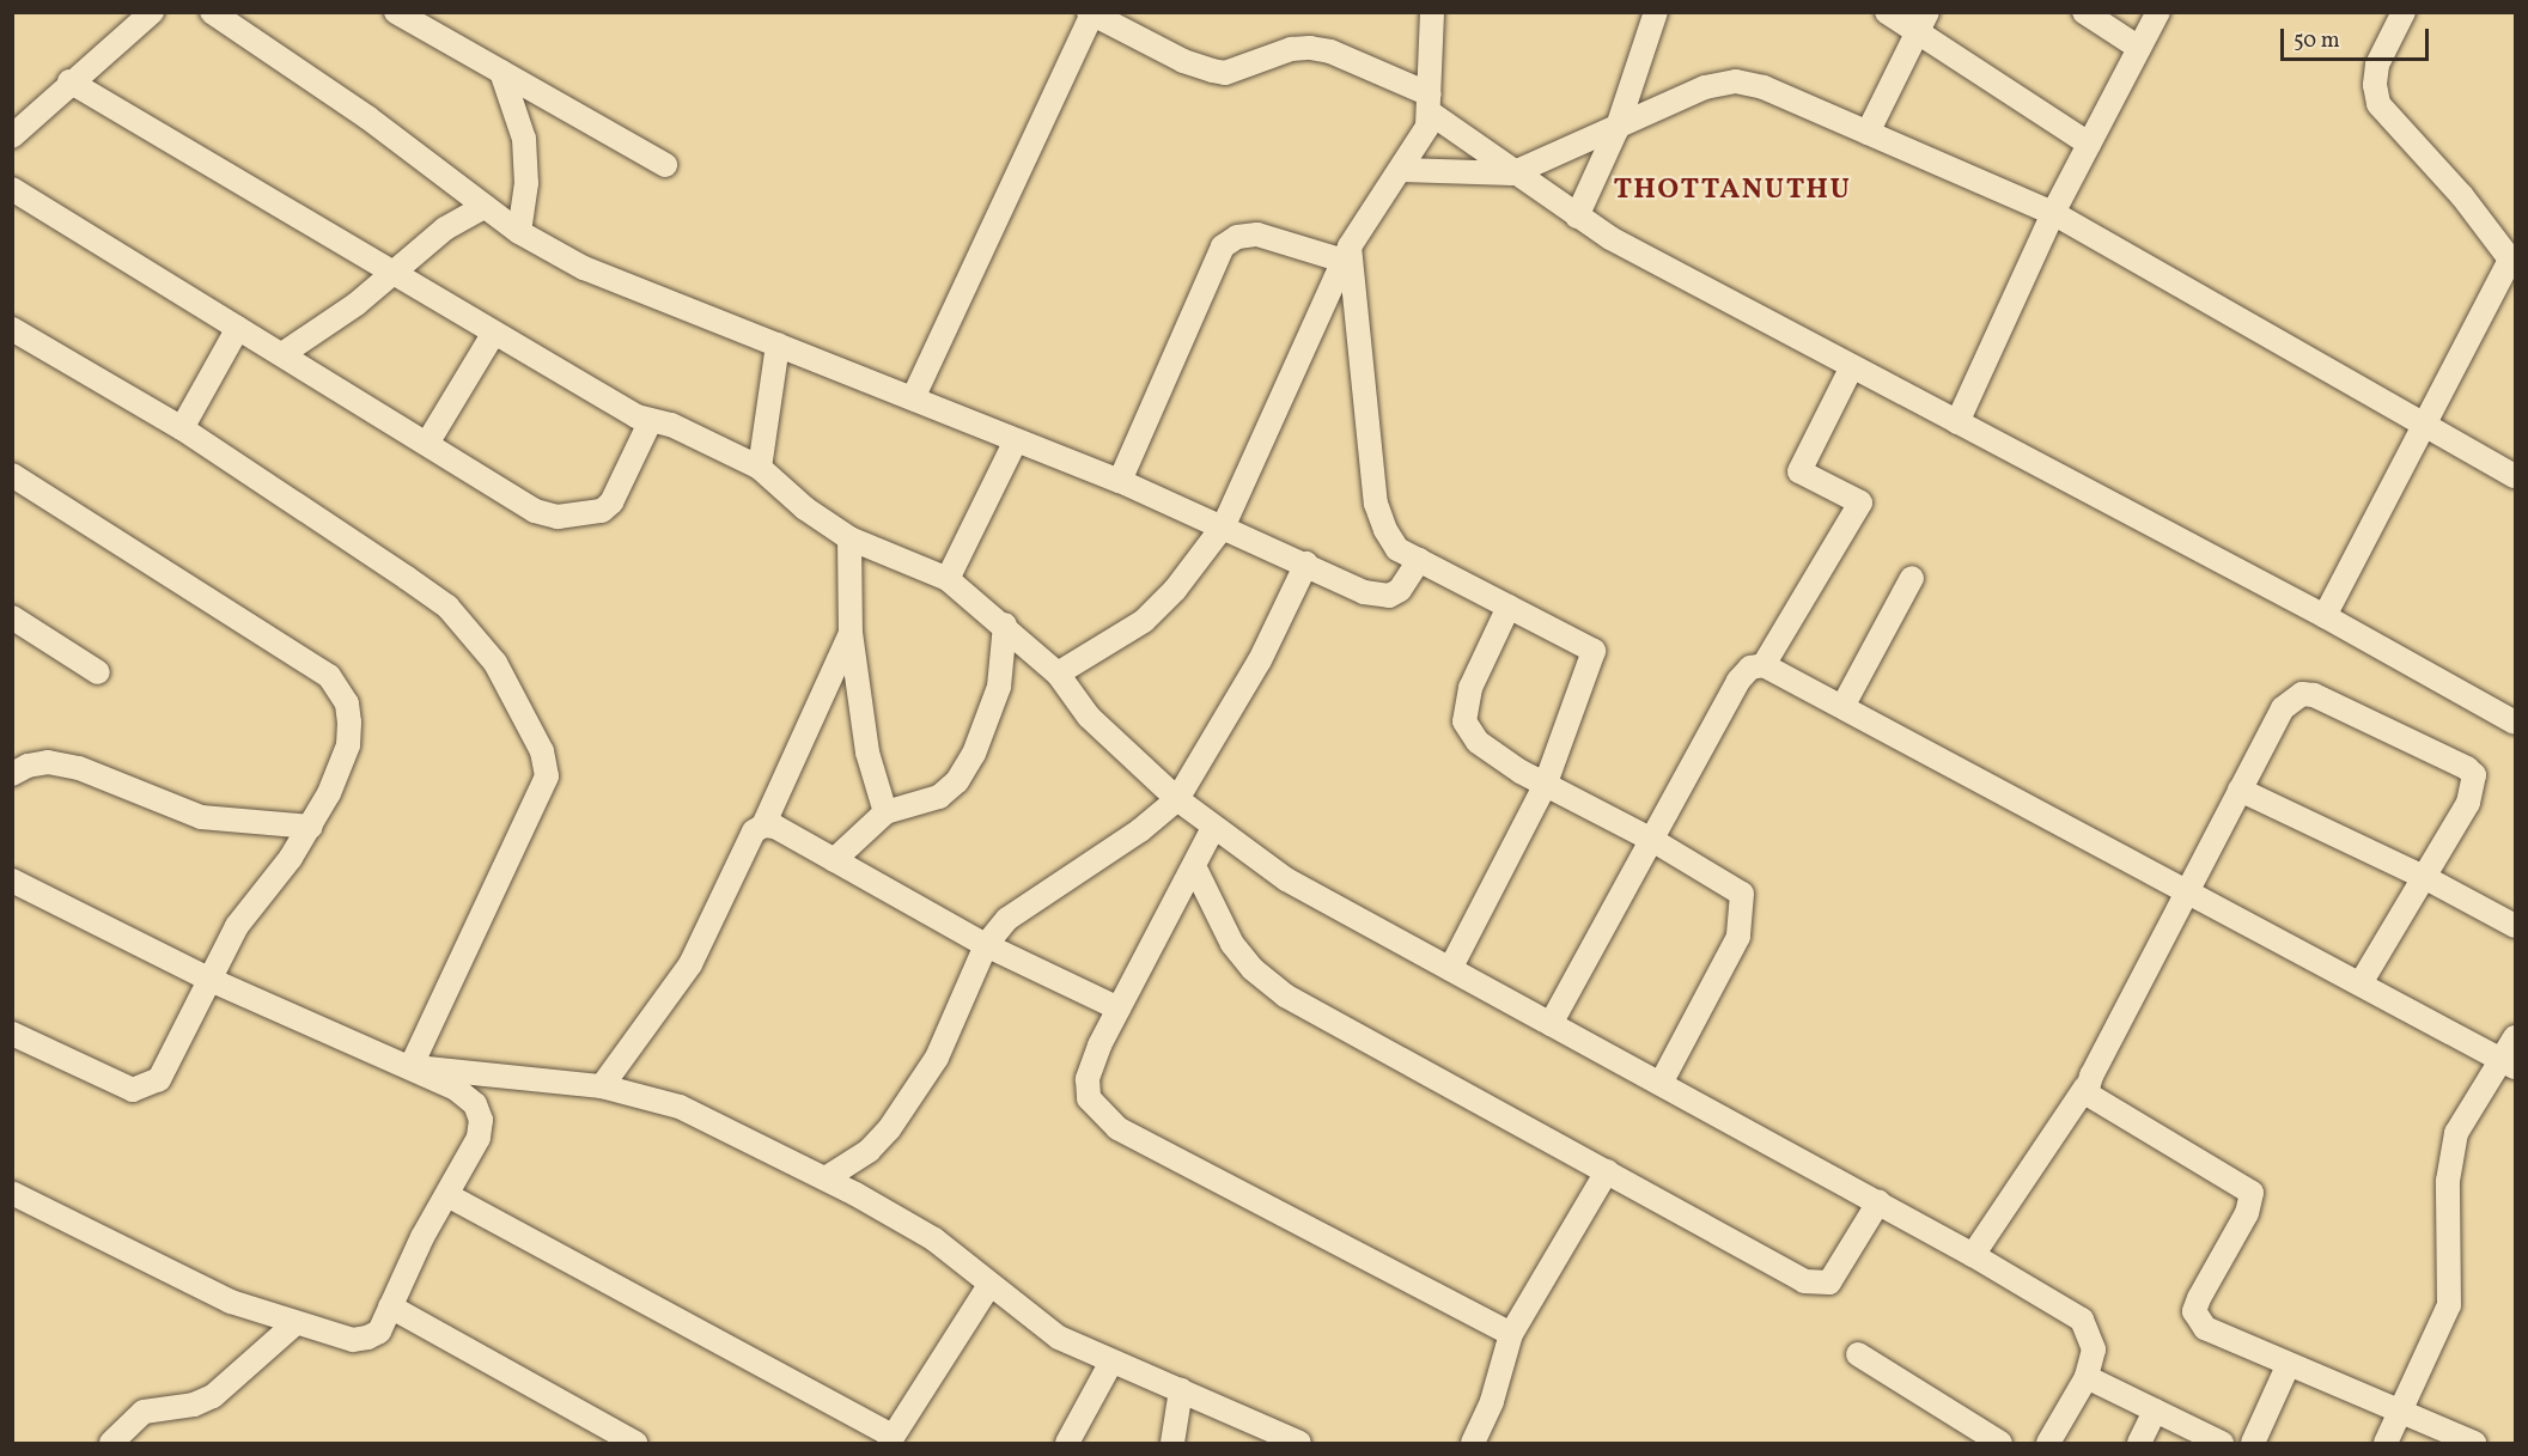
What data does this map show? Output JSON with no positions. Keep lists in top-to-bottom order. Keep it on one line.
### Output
{"districts":["THOTTANUTHU"],"scale_bar":"50 m"}
